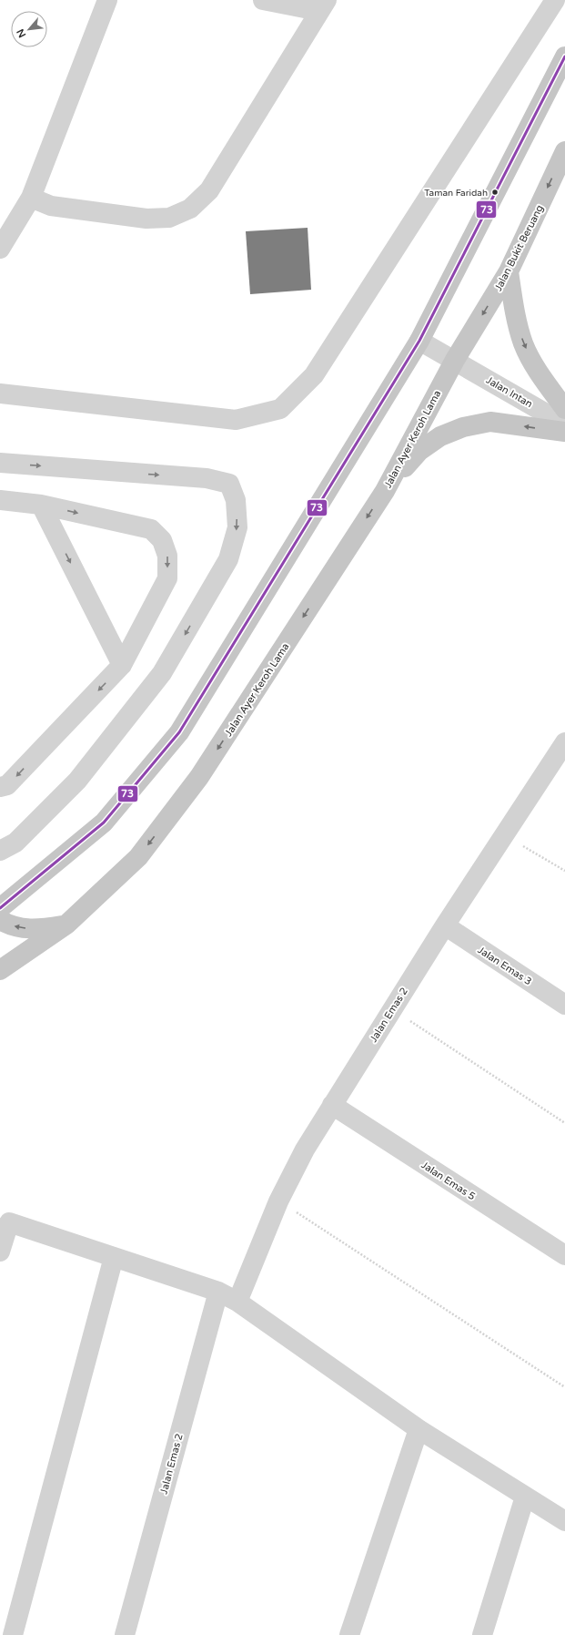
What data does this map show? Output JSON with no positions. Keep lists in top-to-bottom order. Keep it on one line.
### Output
{"streets":{"main road":["Jalan Bukit Beruang","Jalan Ayer Keroh Lama"],"street":["Jalan Intan","Jalan Emas 3","Jalan Emas 2","Jalan Emas 5"]},"crossings":[["Jalan Bukit Beruang","Jalan Intan"],["Jalan Bukit Beruang","Jalan Ayer Keroh Lama"],["Jalan Intan","Jalan Ayer Keroh Lama"],["Jalan Emas 3","Jalan Emas 2"],["Jalan Emas 2","Jalan Emas 5"]],"places":["Taman Faridah"],"lines":["transit line 73"],"north":"bottom left"}
